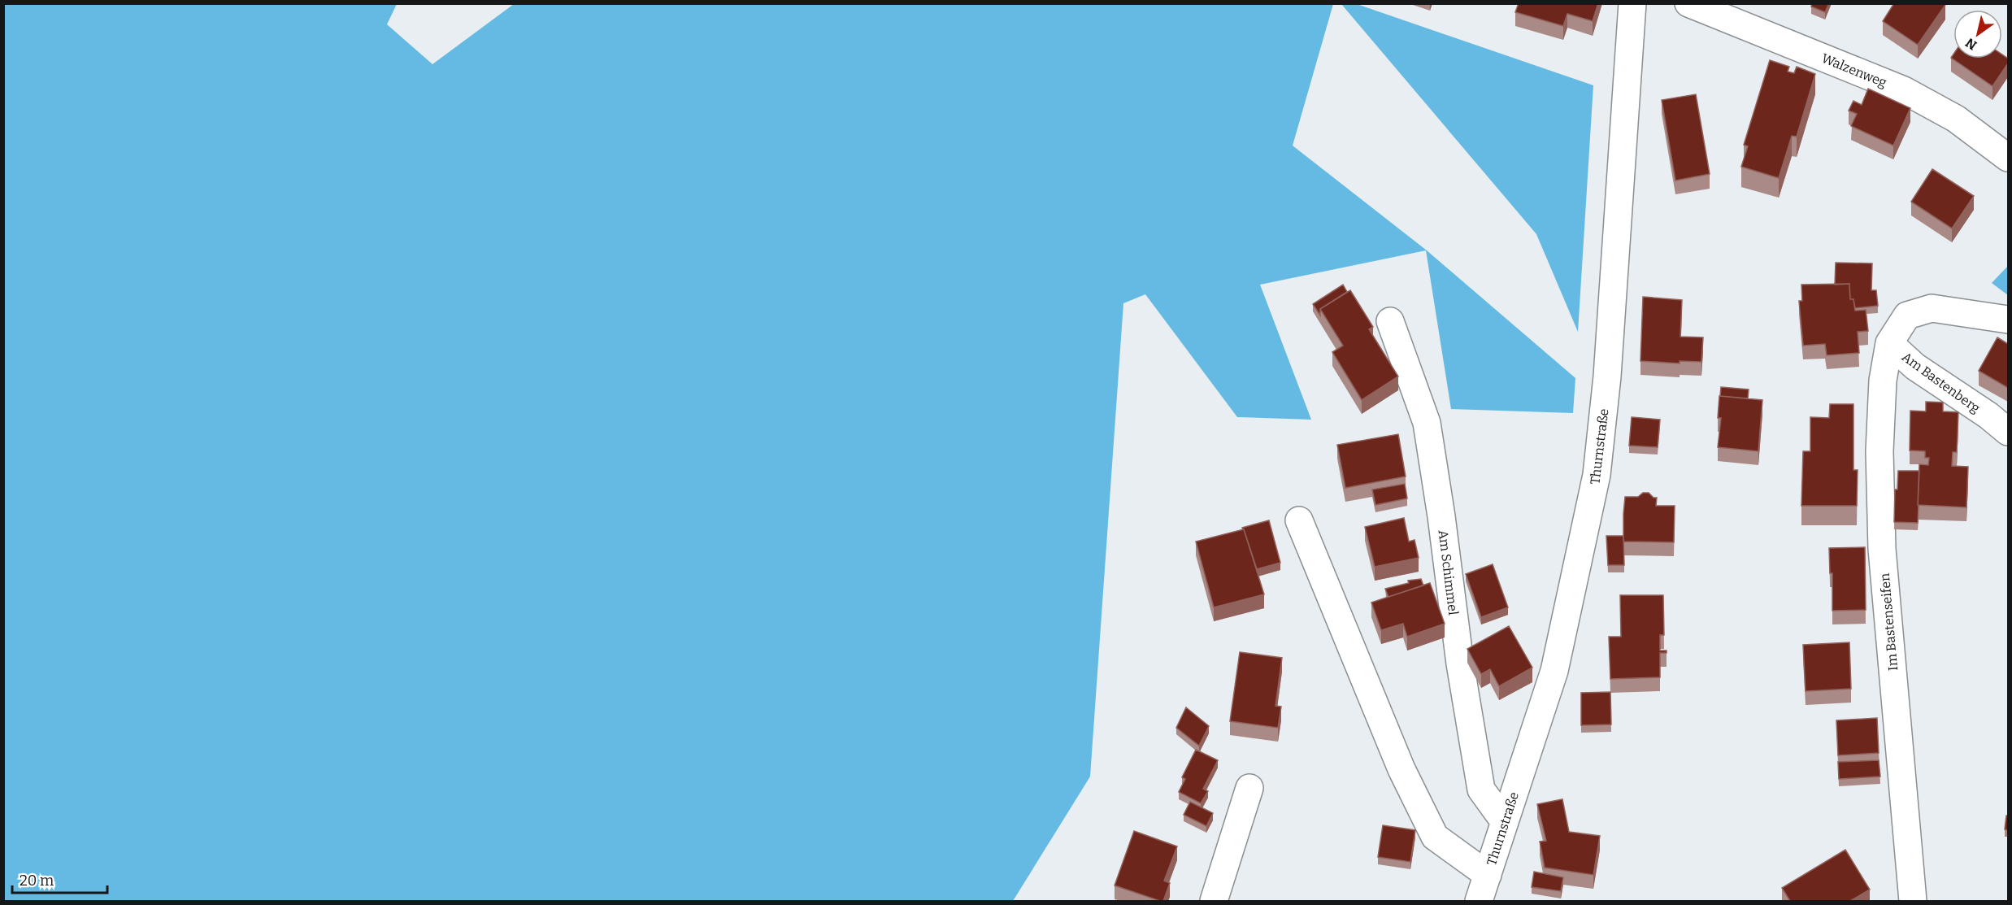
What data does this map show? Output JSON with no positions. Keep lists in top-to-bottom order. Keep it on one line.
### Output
{"streets":{"street":["Walzenweg","Am Bastenberg","Thurnstraße","Am Schimmel","Im Bastenseifen"]},"crossings":[["Am Bastenberg","Im Bastenseifen"],["Thurnstraße","Am Schimmel"]],"scale_bar":"20 m","north":"bottom left"}
